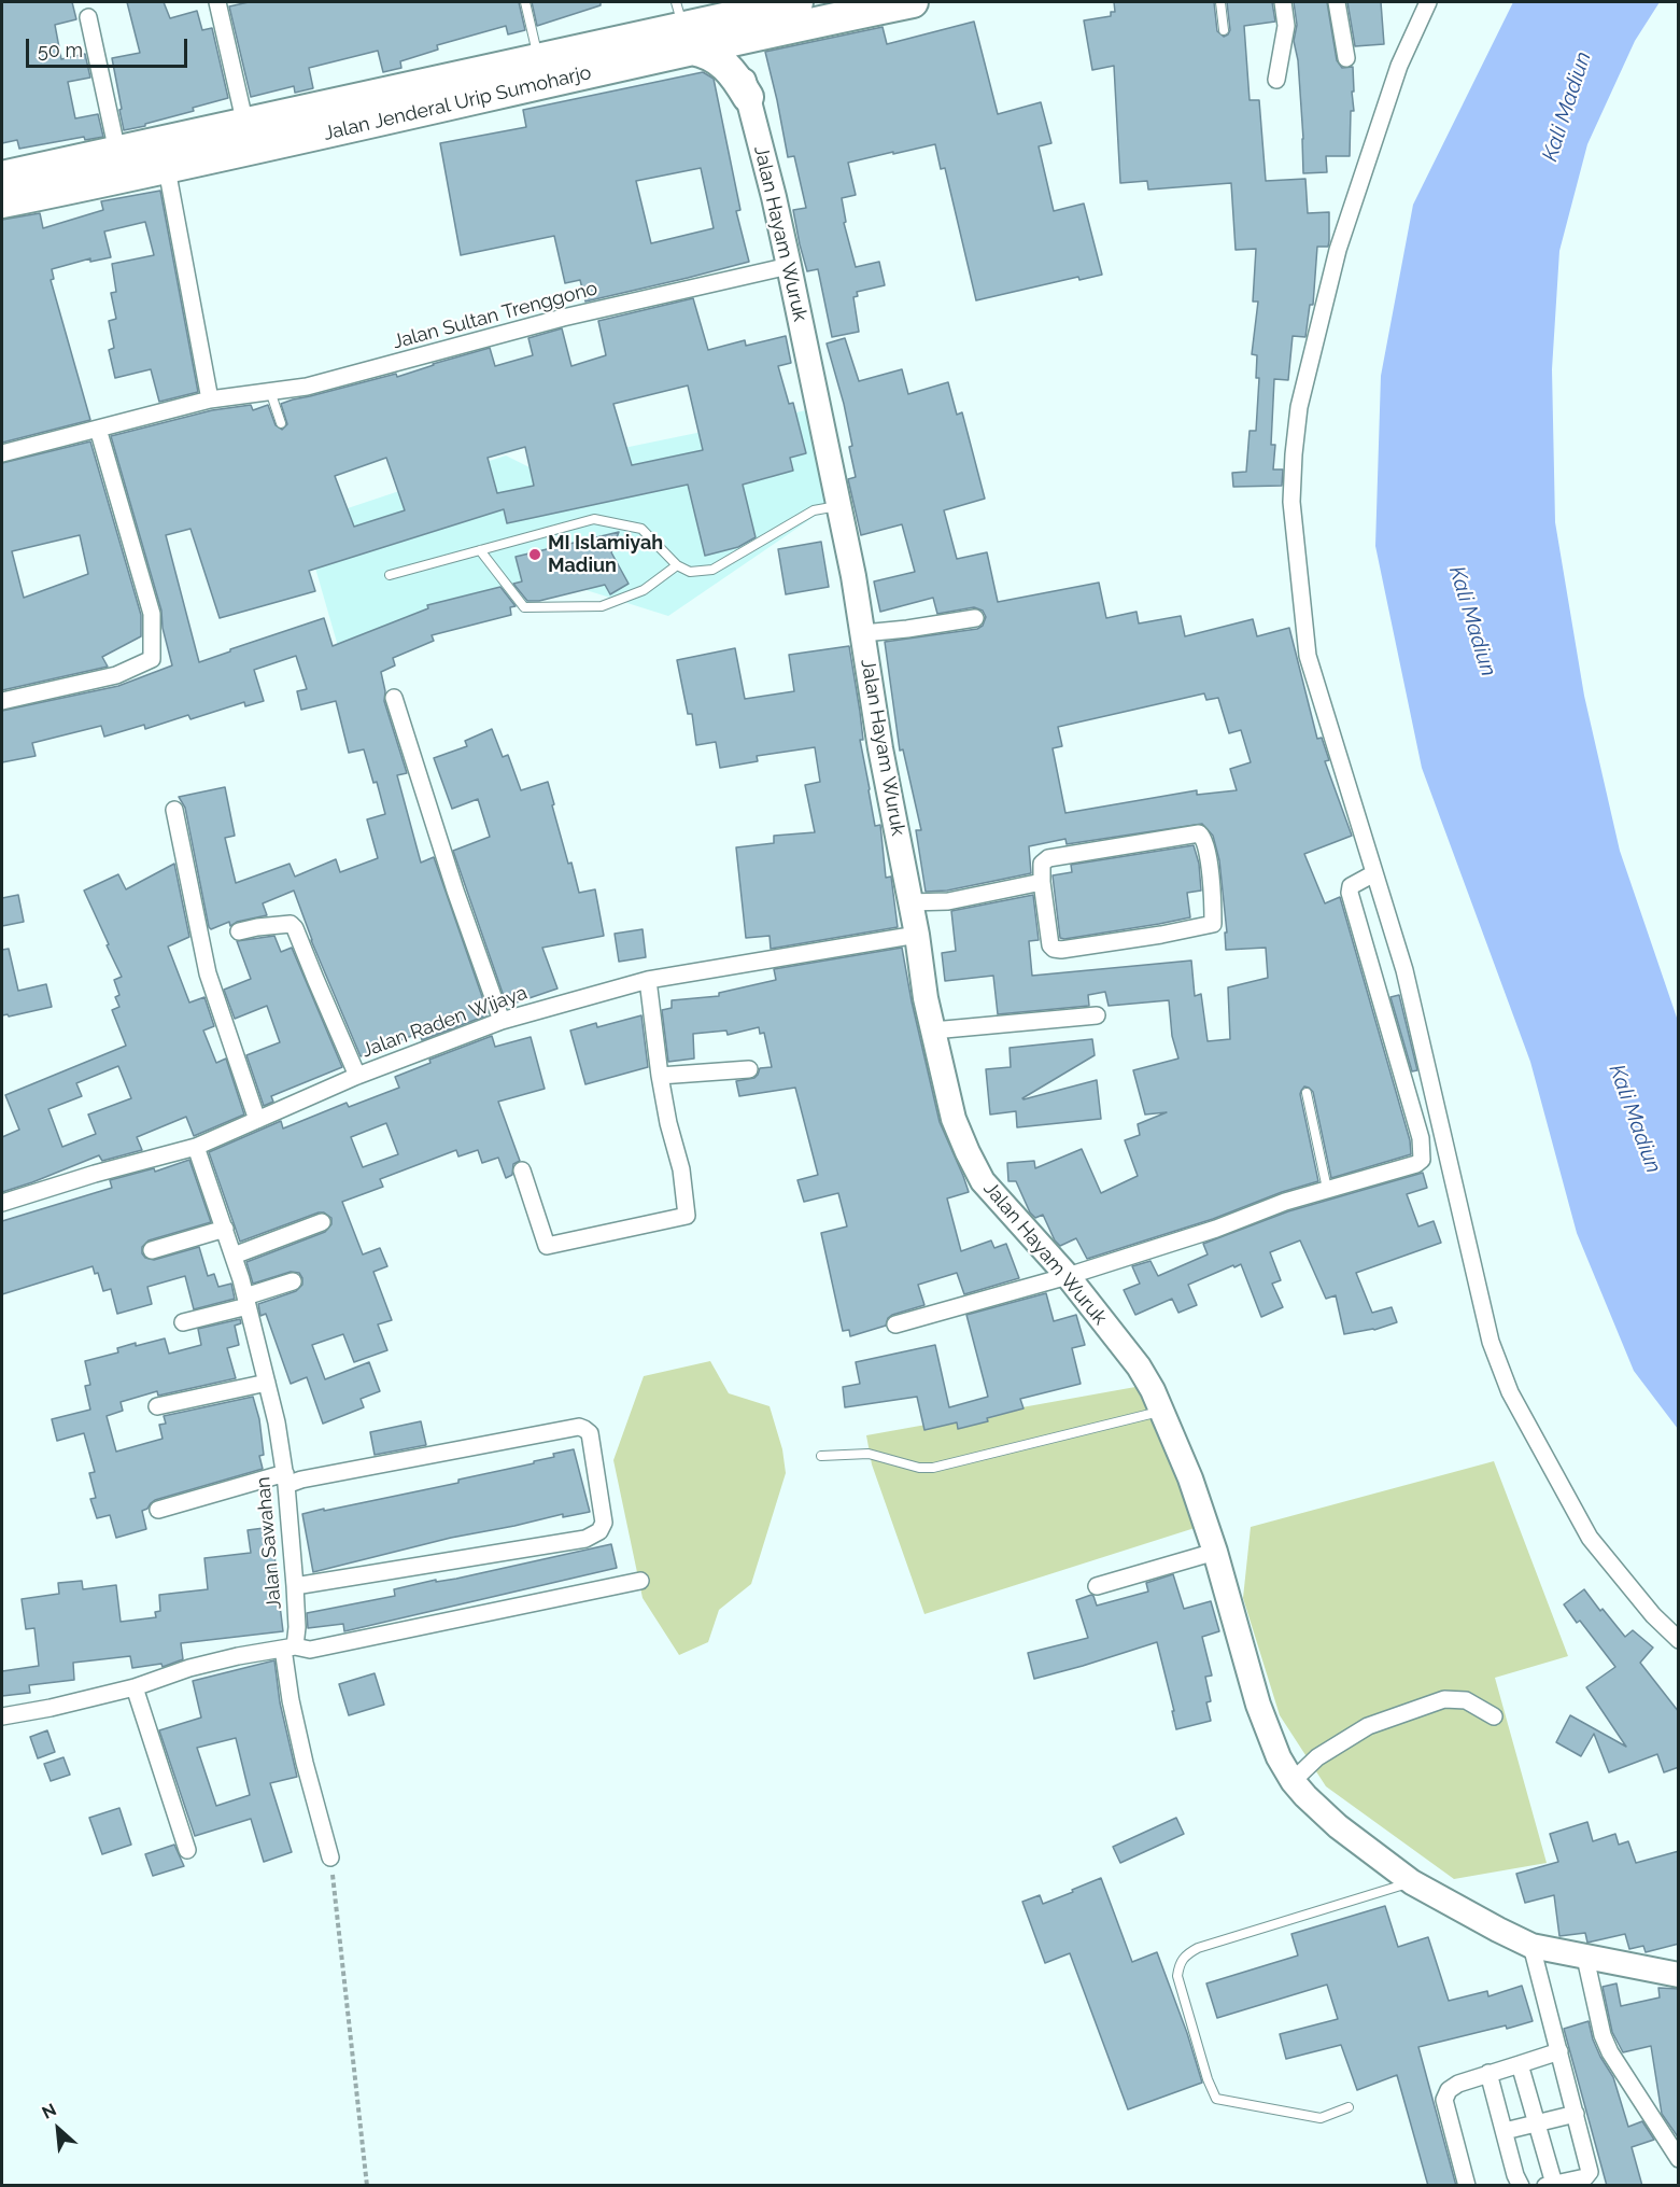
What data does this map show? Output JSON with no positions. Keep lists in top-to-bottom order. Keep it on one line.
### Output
{"streets":{"highway":["Jalan Jenderal Urip Sumoharjo"],"main road":["Jalan Hayam Wuruk"],"street":["Jalan Sultan Trenggono","Jalan Raden Wijaya","Jalan Sawahan"]},"crossings":[["Jalan Jenderal Urip Sumoharjo","Jalan Hayam Wuruk"],["Jalan Hayam Wuruk","Jalan Sultan Trenggono"],["Jalan Hayam Wuruk","Jalan Raden Wijaya"],["Jalan Raden Wijaya","Jalan Sawahan"]],"water":["Kali Madiun"],"places":["MI Islamiyah Madiun"],"scale_bar":"50 m","north":"top left"}
